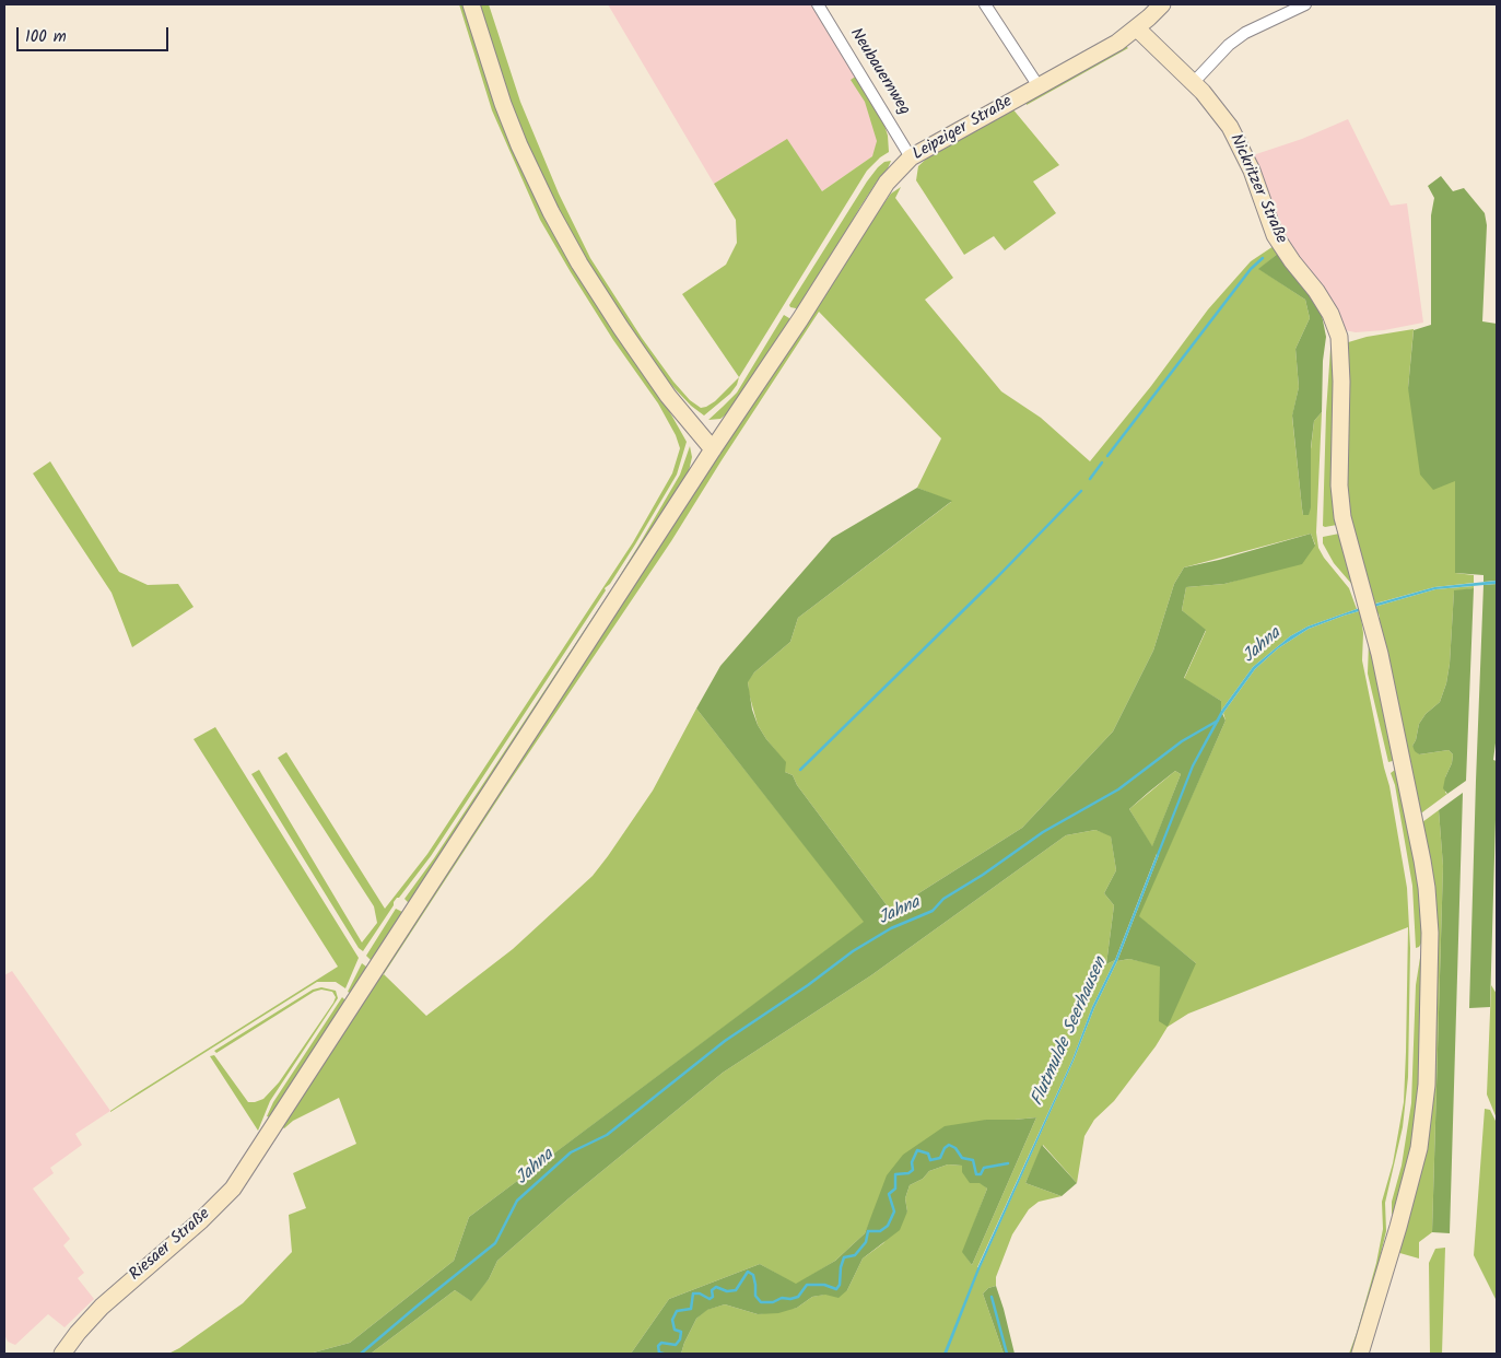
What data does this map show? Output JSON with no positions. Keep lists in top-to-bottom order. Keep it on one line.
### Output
{"streets":{"street":["Neubauernweg","Leipziger Straße","Nickritzer Straße","Riesaer Straße"]},"crossings":[["Neubauernweg","Leipziger Straße"],["Leipziger Straße","Nickritzer Straße"],["Leipziger Straße","Riesaer Straße"]],"water":["Jahna","Flutmulde Seerhausen"],"scale_bar":"100 m"}
